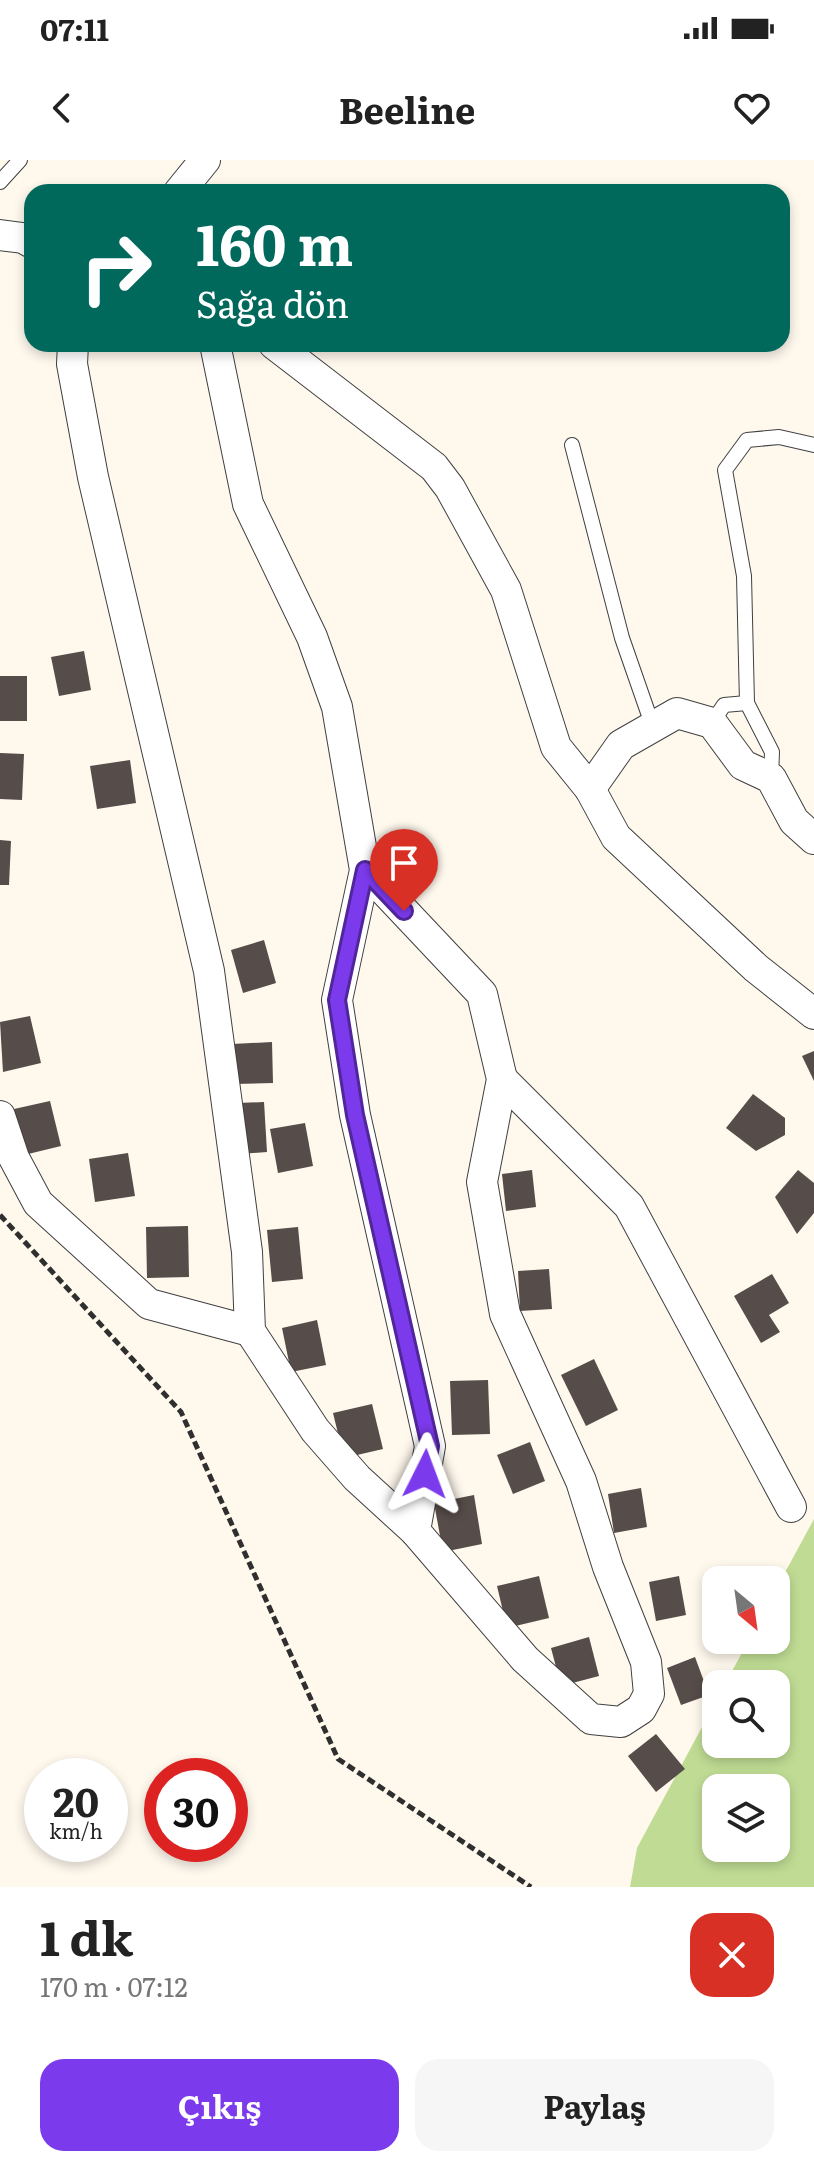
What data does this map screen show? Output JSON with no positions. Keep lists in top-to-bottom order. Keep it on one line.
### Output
{"north":"bottom right","page":{"status":"07:11","header":"Beeline","turn":["160 m","Sağa dön"],"speed":"20 km/h","limit":"30","heading":["1 dk","170 m · 07:12"],"buttons":["Çıkış","Paylaş"]}}
